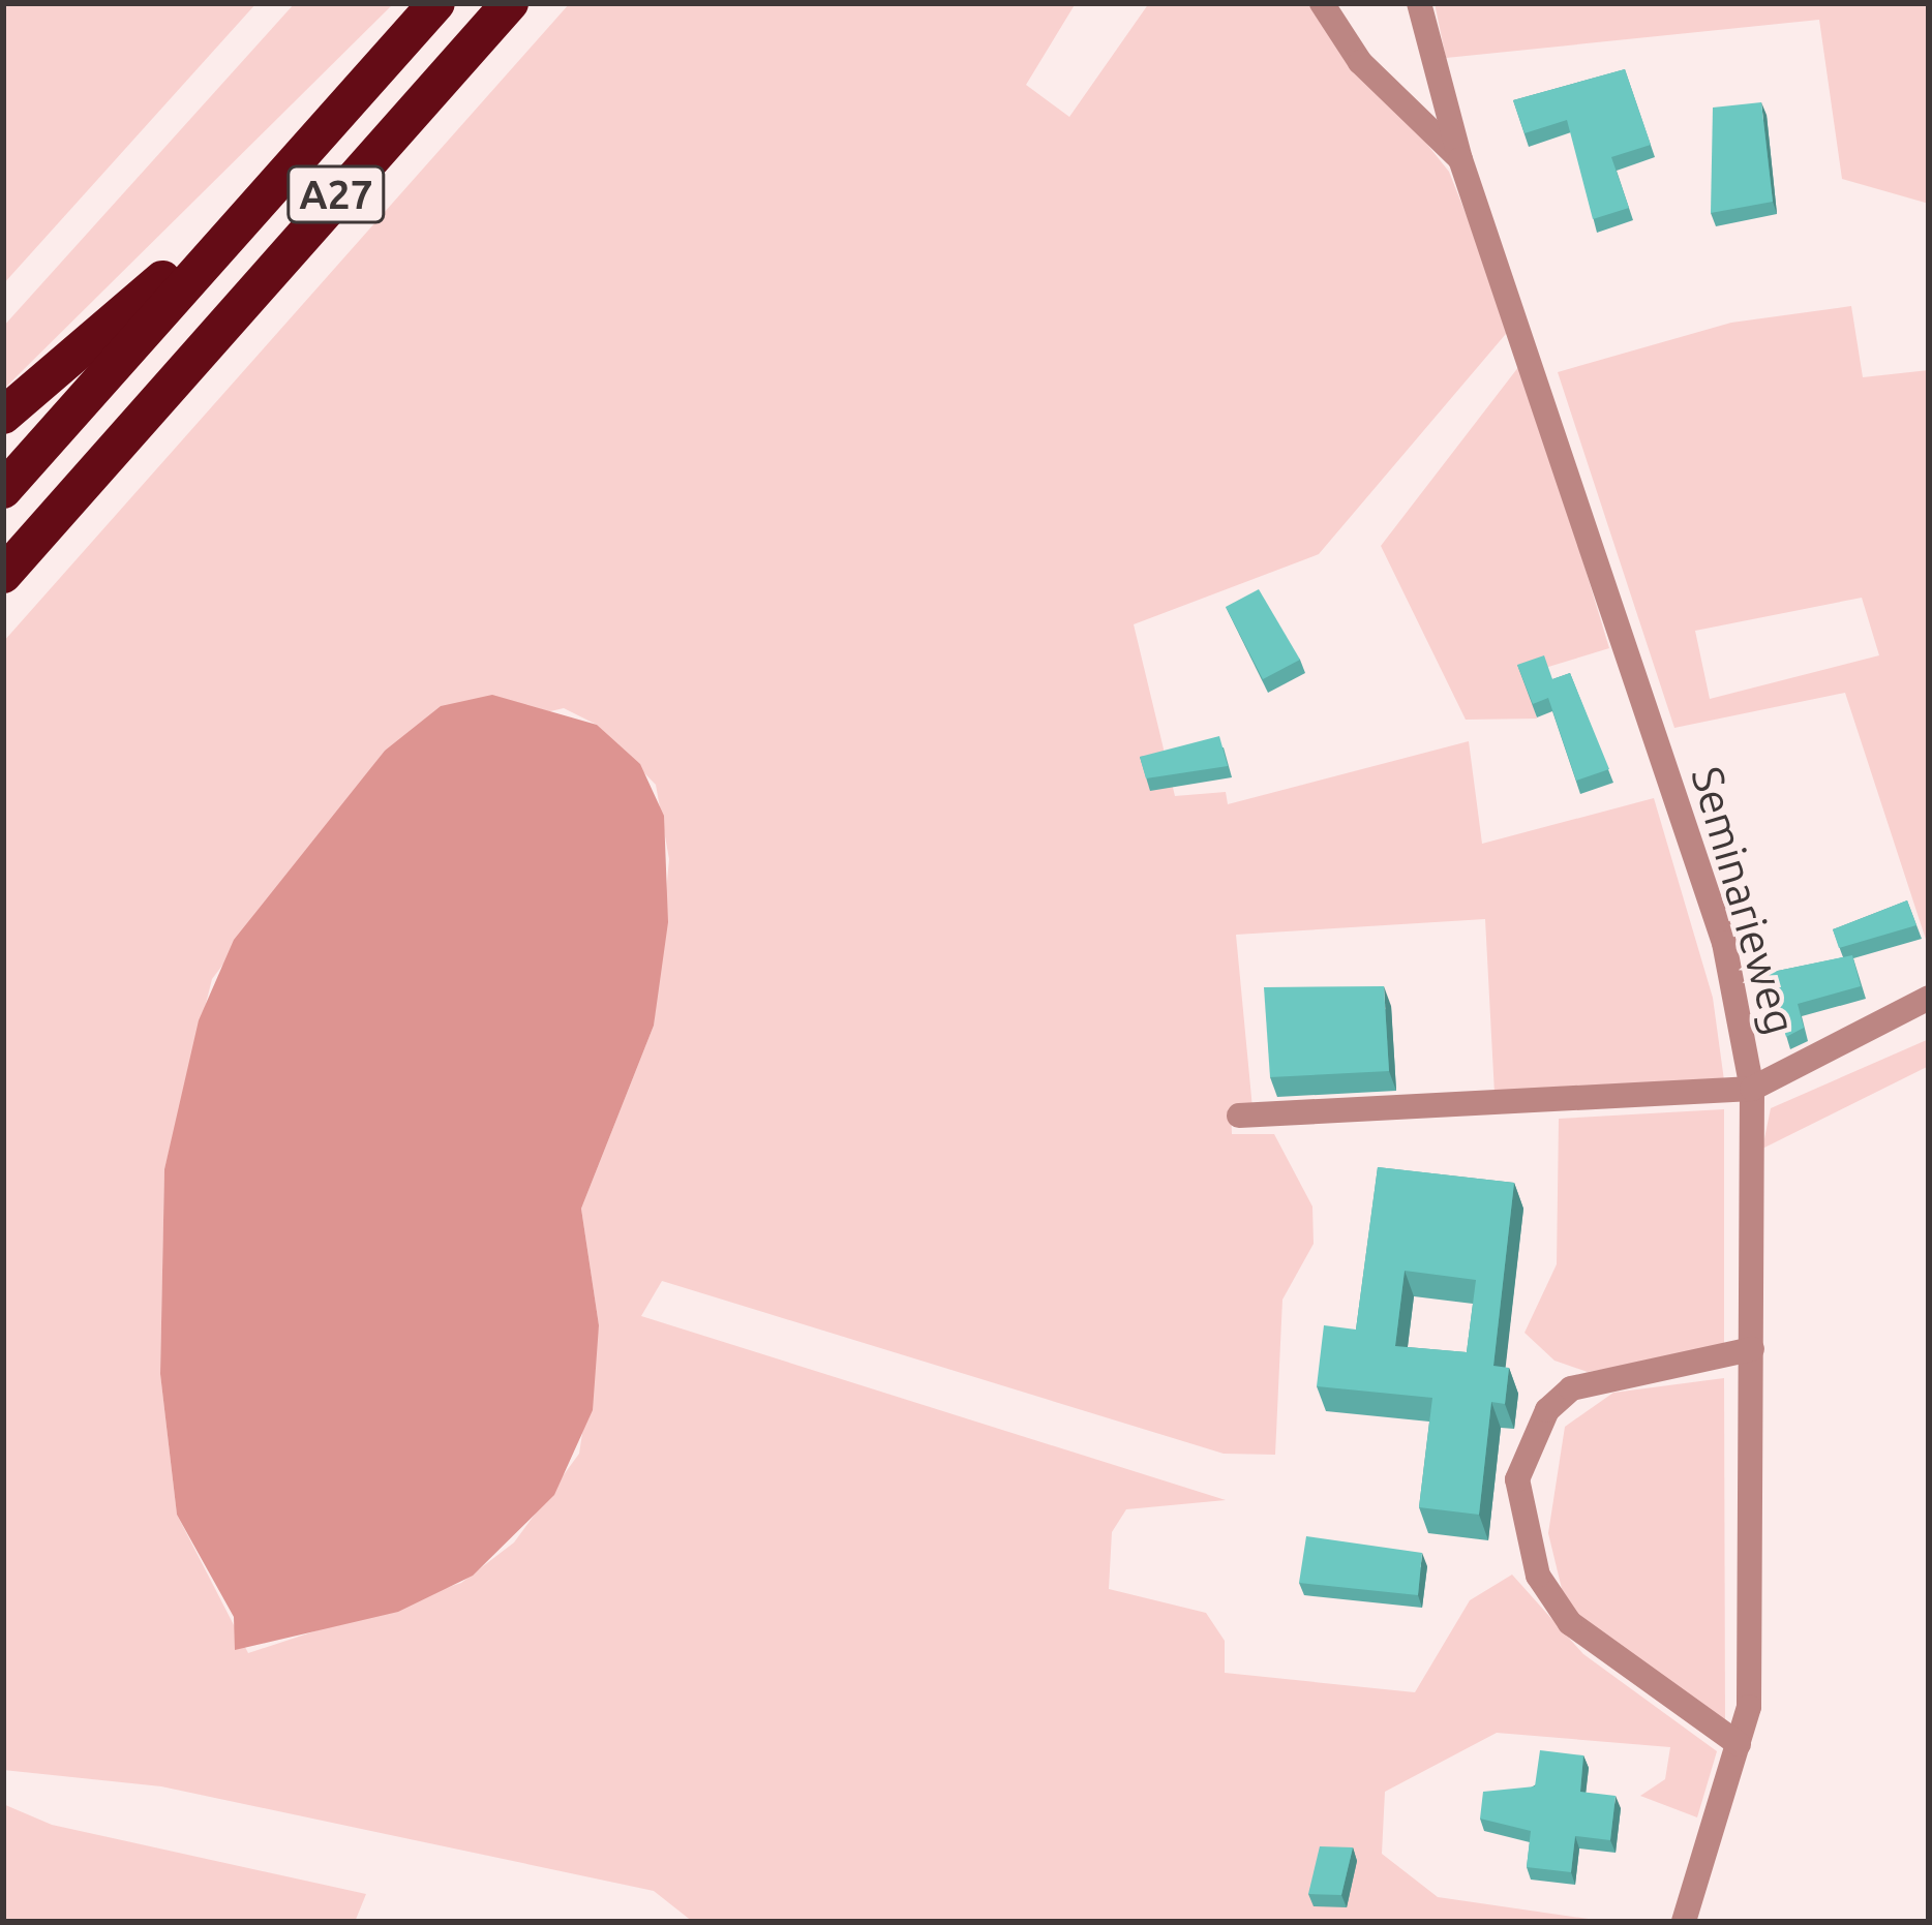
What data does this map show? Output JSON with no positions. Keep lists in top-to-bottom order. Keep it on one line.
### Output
{"streets":{"highway":["A27"],"street":["Seminarieweg"]}}
